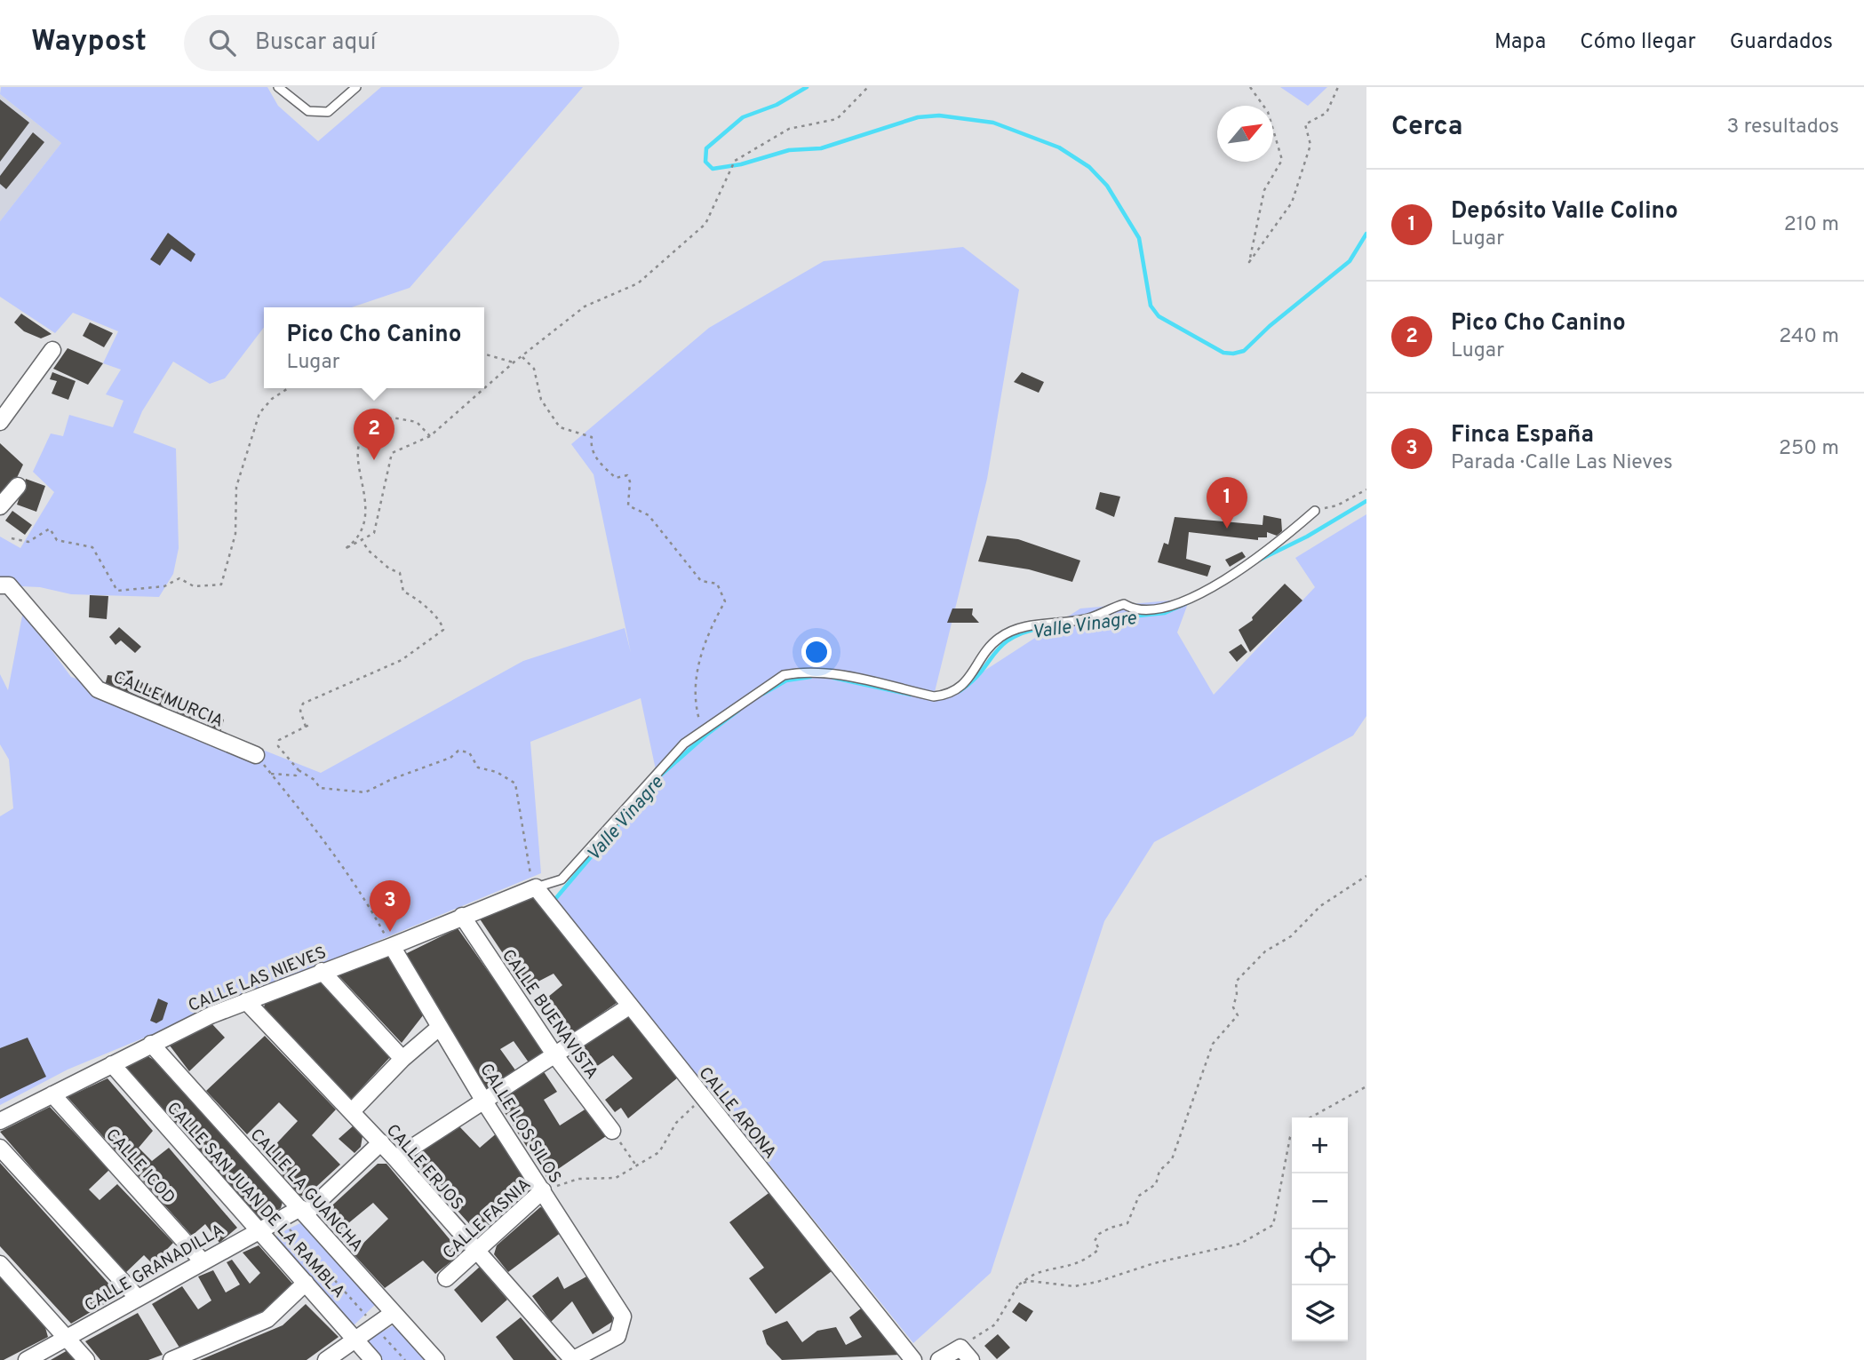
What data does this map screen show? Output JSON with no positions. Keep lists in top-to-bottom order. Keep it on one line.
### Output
{"streets":{"street":["CALLE MURCIA","CALLE LAS NIEVES","CALLE BUENAVISTA","CALLE ARONA","CALLE LOS SILOS","CALLE ICOD","CALLE ERJOS","CALLE LA GUANCHA","CALLE SAN JUAN DE LA RAMBLA","CALLE FASNIA","CALLE GRANADILLA"]},"crossings":[["CALLE LAS NIEVES","CALLE BUENAVISTA"],["CALLE LAS NIEVES","CALLE ARONA"],["CALLE LAS NIEVES","CALLE LOS SILOS"],["CALLE LAS NIEVES","CALLE ICOD"],["CALLE LAS NIEVES","CALLE ERJOS"],["CALLE LAS NIEVES","CALLE LA GUANCHA"],["CALLE LAS NIEVES","CALLE SAN JUAN DE LA RAMBLA"],["CALLE ARONA","CALLE FASNIA"],["CALLE LOS SILOS","CALLE ERJOS"],["CALLE LOS SILOS","CALLE FASNIA"],["CALLE ICOD","CALLE GRANADILLA"],["CALLE ERJOS","CALLE FASNIA"],["CALLE ERJOS","CALLE GRANADILLA"],["CALLE LA GUANCHA","CALLE GRANADILLA"],["CALLE SAN JUAN DE LA RAMBLA","CALLE GRANADILLA"]],"water":["Valle Vinagre"],"north":"top right","page":{"header":"Waypost","search":"Buscar aquí","nav":["Mapa","Cómo llegar","Guardados"],"heading":["Cerca","3 resultados"],"list":[{"mark":"1","name":"Depósito Valle Colino","note":"Lugar","value":"210 m"},{"mark":"2","name":"Pico Cho Canino","note":"Lugar","value":"240 m"},{"mark":"3","name":"Finca España","note":"Parada · Calle Las Nieves","value":"250 m"}],"popup":["Pico Cho Canino","Lugar"],"pins":["2","1","3"],"map_buttons":["+","−"]}}
